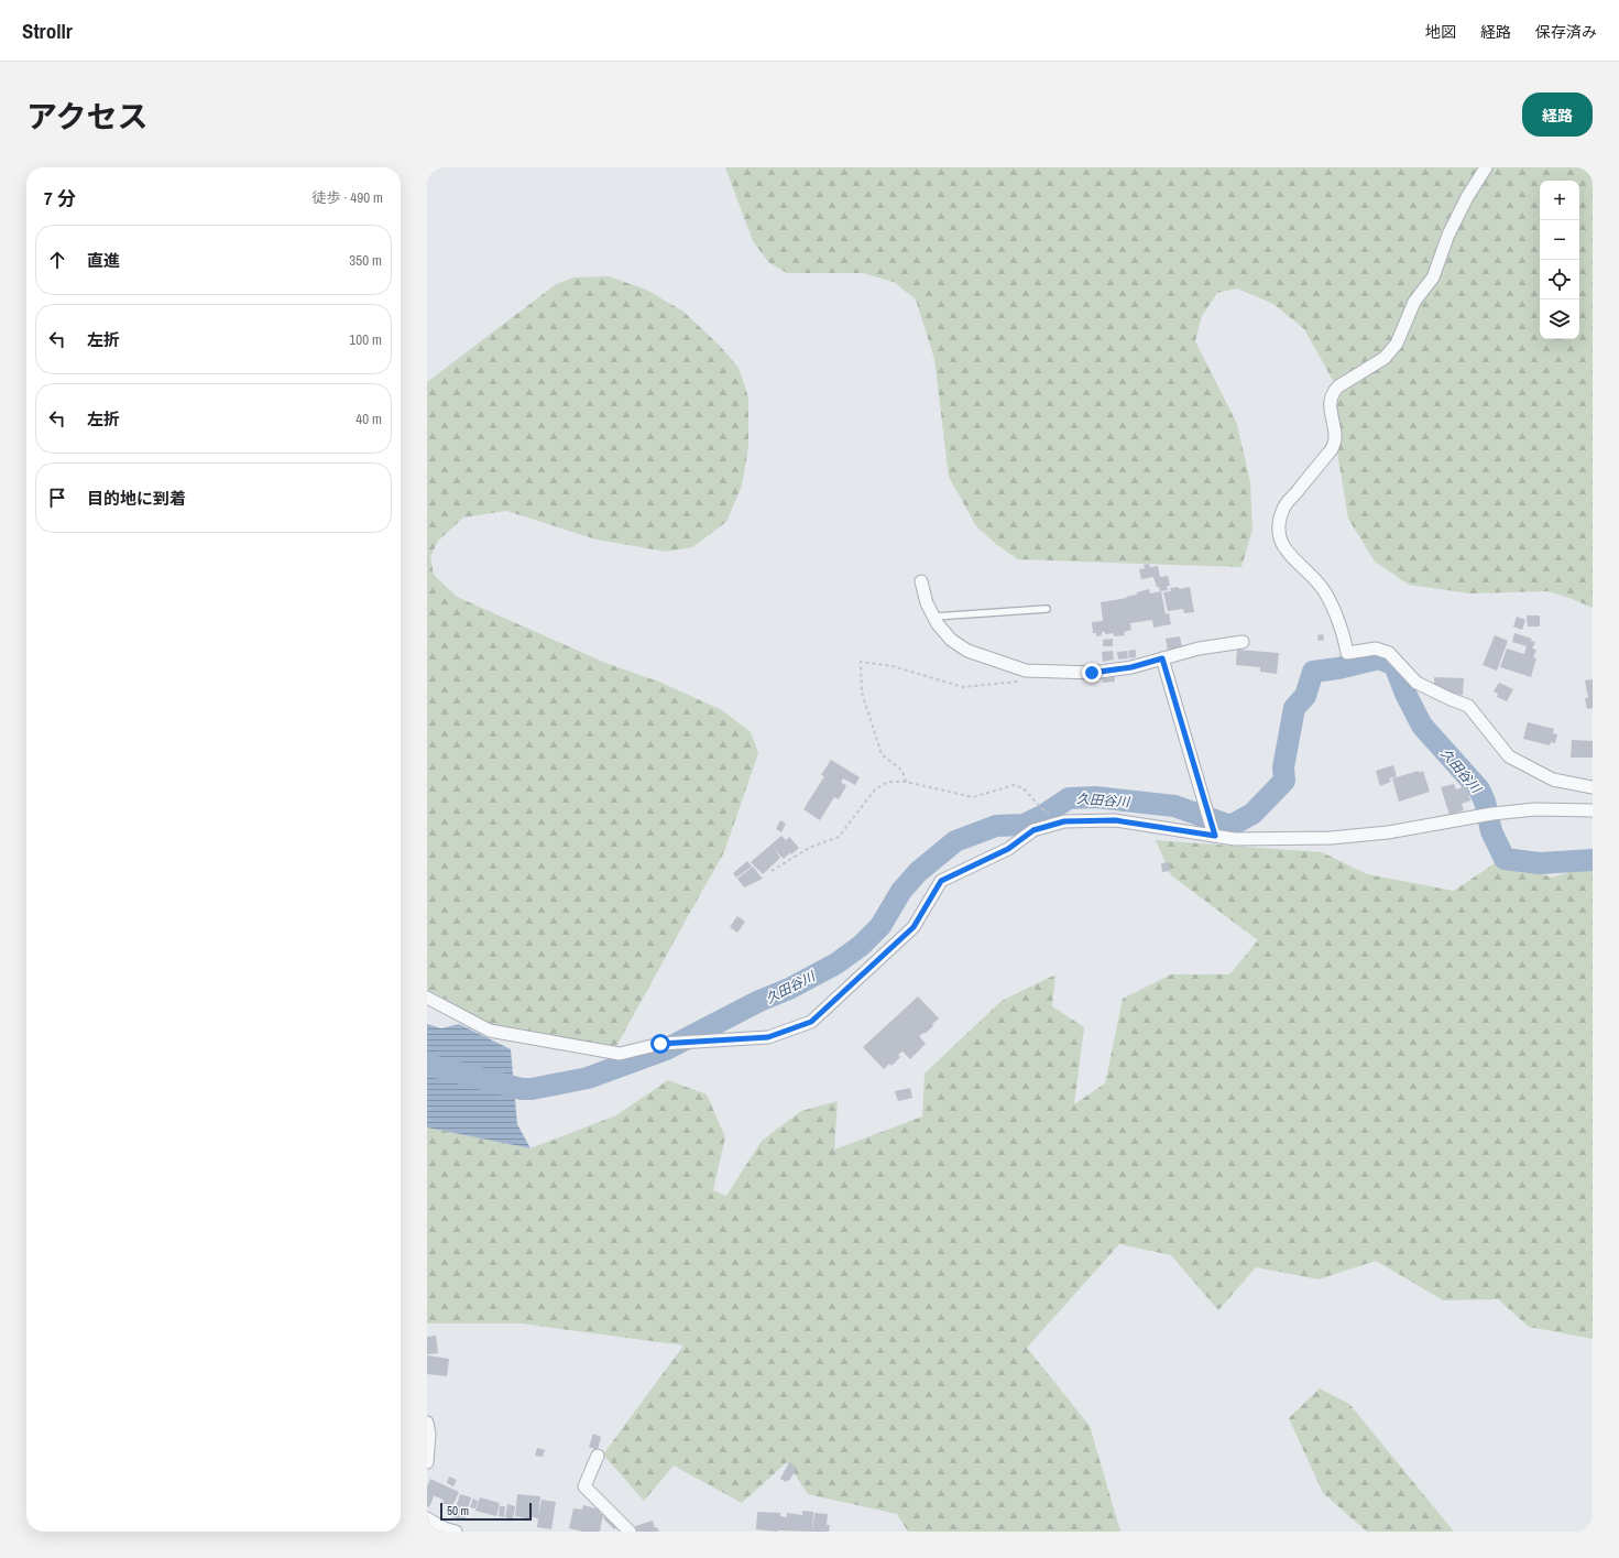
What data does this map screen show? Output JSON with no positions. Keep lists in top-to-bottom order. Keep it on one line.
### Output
{"water":["久田谷川"],"scale_bar":"50 m","page":{"header":"Strollr","nav":["地図","経路","保存済み"],"title":"アクセス","buttons":"経路","heading":["7 分","徒歩 · 490 m"],"map_buttons":["+","−"],"list":[["直進","350 m"],["左折","100 m"],["左折","40 m"],"目的地に到着"],"scale":"50 m"}}
